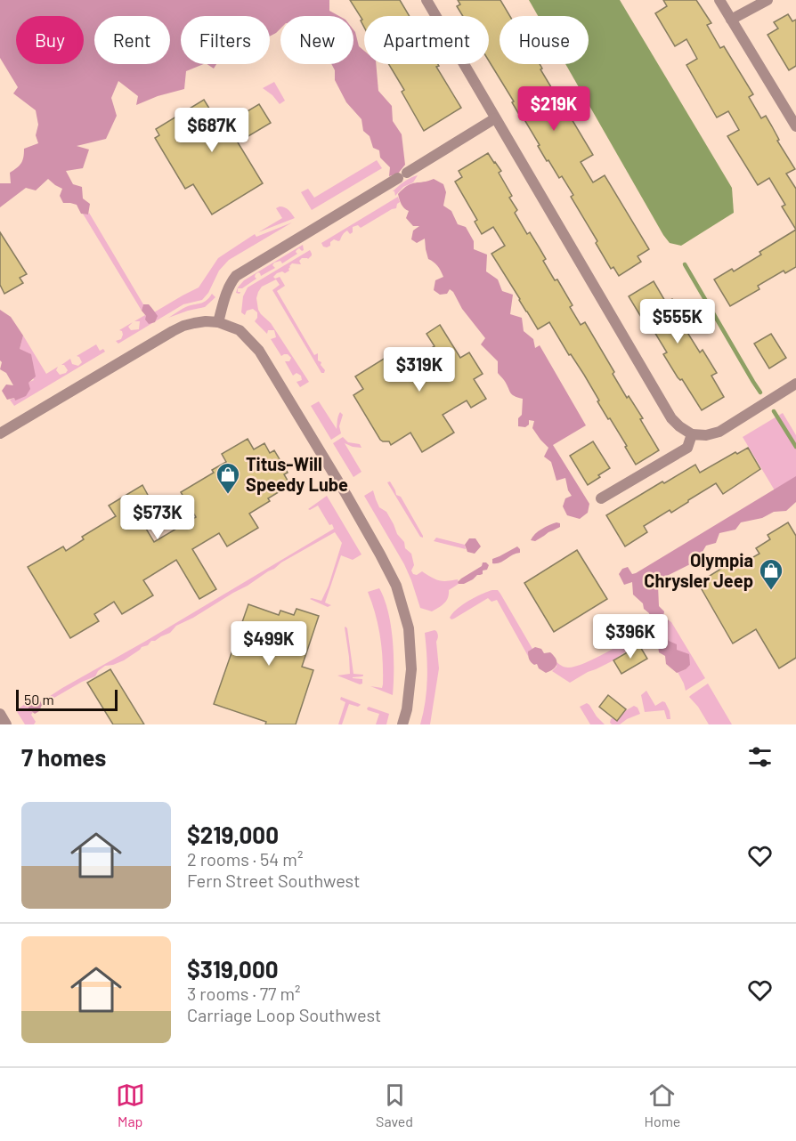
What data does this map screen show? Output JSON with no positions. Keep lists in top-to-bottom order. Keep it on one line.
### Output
{"places":{"shop":["Titus-Will Speedy Lube","Olympia Chrysler Jeep"]},"scale_bar":"50 m","page":{"chip":["Buy","Rent","Filters","New","Apartment","House"],"price":["$219K","$687K","$555K","$319K","$573K","$396K","$499K"],"scale":"50 m","heading":"7 homes","list":[{"name":"$219,000","note":"2 rooms · 54 m² · Fern Street Southwest"},{"name":"$319,000","note":"3 rooms · 77 m² · Carriage Loop Southwest"}],"tabs":["Map","Saved","Home"]}}
